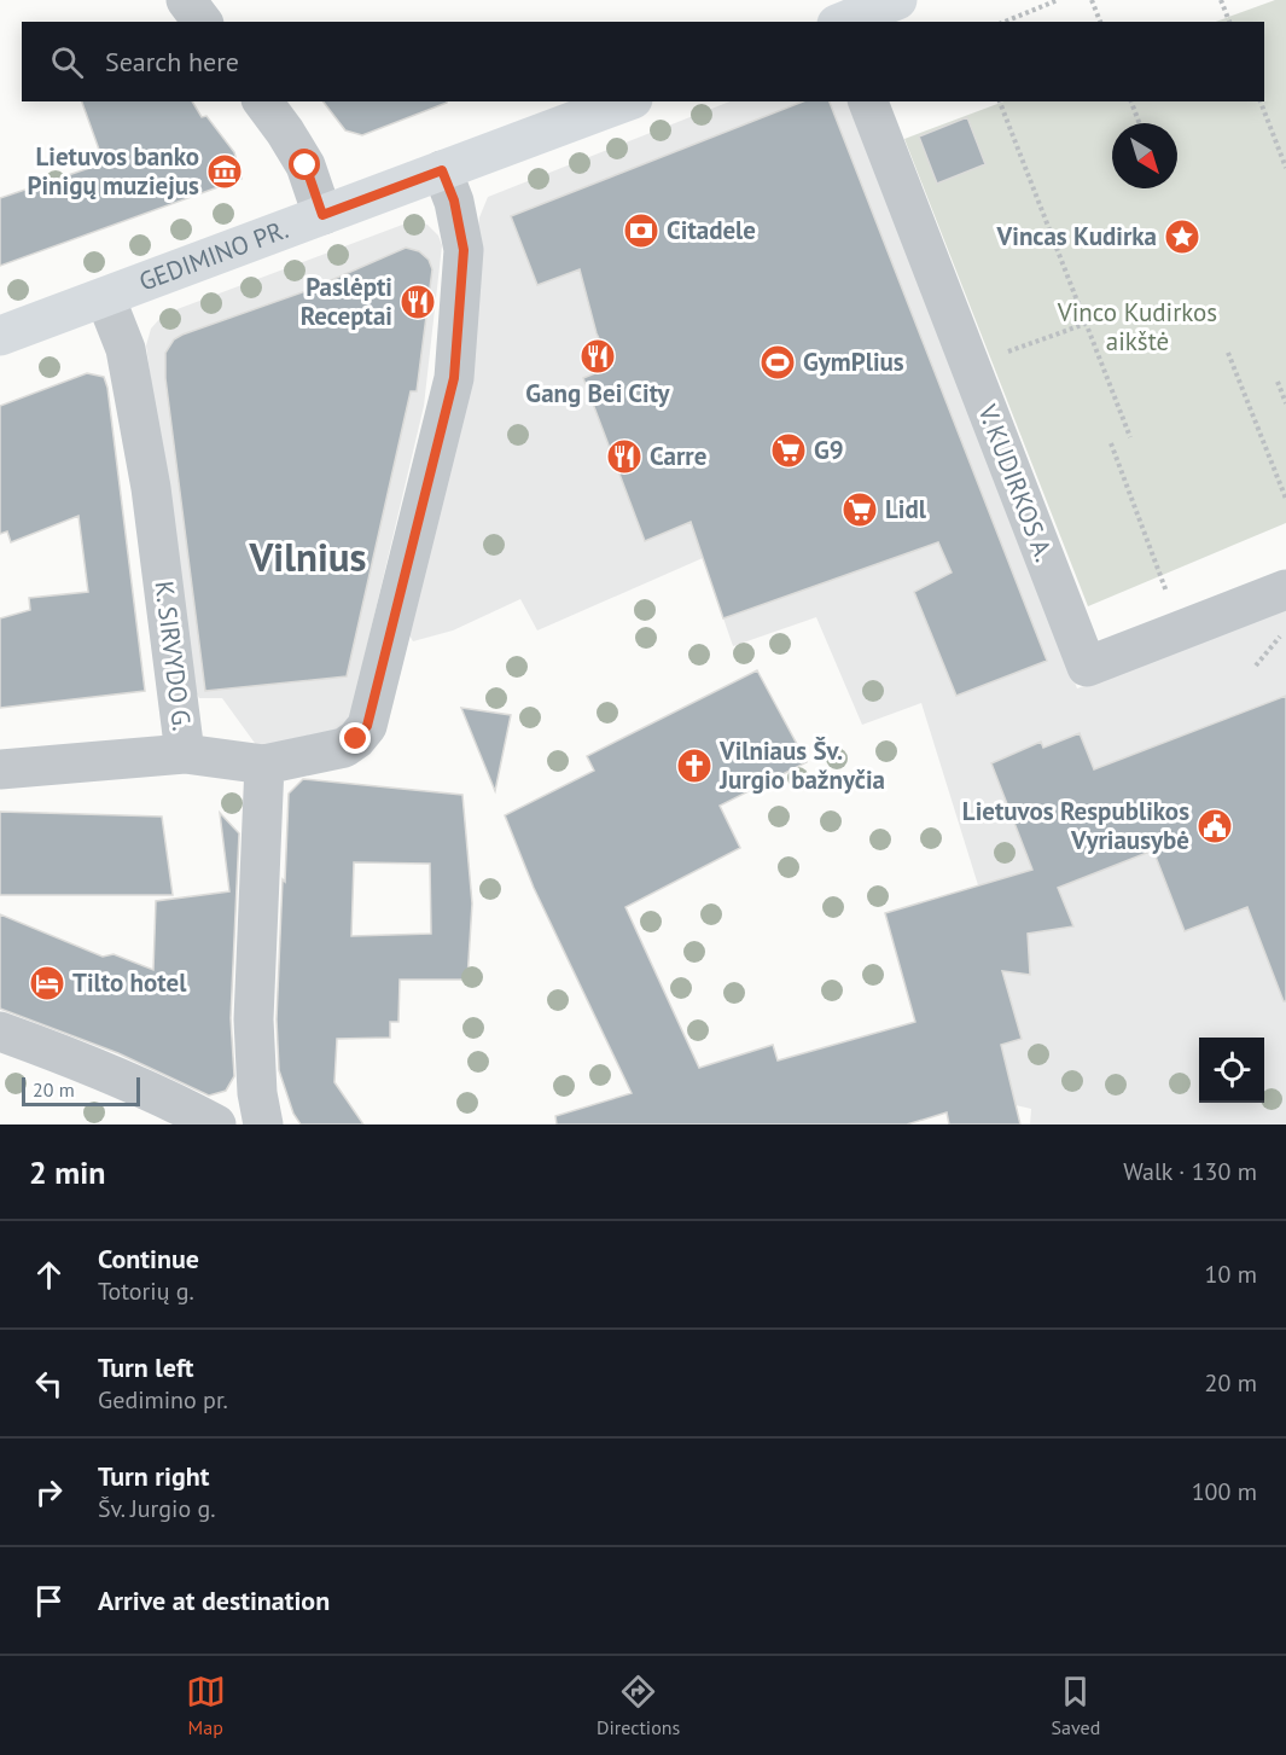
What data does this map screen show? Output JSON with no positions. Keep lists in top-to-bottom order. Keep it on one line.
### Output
{"streets":{"main road":["GEDIMINO PR."],"street":["V. KUDIRKOS A.","K. SIRVYDO G."]},"crossings":[["GEDIMINO PR.","K. SIRVYDO G."]],"districts":["Vilnius"],"parks":["Vinco Kudirkos aikštė"],"places":{"museum":["Lietuvos banko Pinigų muziejus"],"bank":["Citadele"],"place":["Vincas Kudirka"],"restaurant":["Paslėpti Receptai","Gang Bei City","Carre"],"sports":["GymPlius"],"supermarket":["G9","Lidl"],"church":["Vilniaus Šv. Jurgio bažnyčia"],"public building":["Lietuvos Respublikos Vyriausybė"],"hotel":["Tilto hotel"]},"scale_bar":"20 m","north":"bottom right","page":{"search":"Search here","scale":"20 m","heading":["2 min","Walk · 130 m"],"list":[["Continue","Totorių g.","10 m"],["Turn left","Gedimino pr.","20 m"],["Turn right","Šv. Jurgio g.","100 m"],"Arrive at destination"],"nav":["Map","Directions","Saved"]}}
